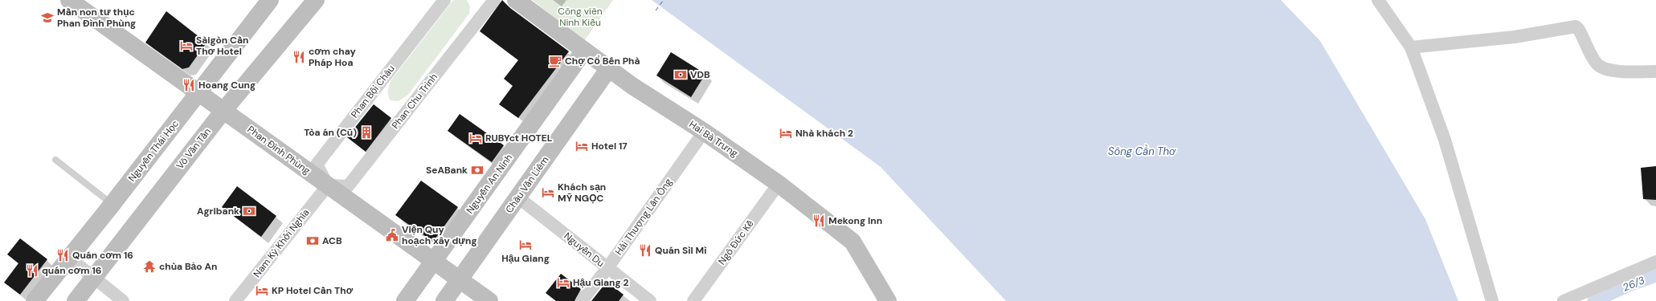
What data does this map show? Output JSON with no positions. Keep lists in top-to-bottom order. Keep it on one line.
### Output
{"streets":{"street":["Phan Bội Châu","Phan Chu Trinh","Hai Bà Trưng","Võ Văn Tần","Phan Đình Phùng","Nguyễn Thái Học","Nguyễn An Ninh","Châu Văn Liêm","Hải Thượng Lãn Ông","Ngô Đức Kế","Nam Kỳ Khởi Nghĩa","Nguyễn Du"]},"crossings":[["Phan Bội Châu","Phan Chu Trinh"],["Phan Bội Châu","Phan Đình Phùng"],["Phan Bội Châu","Nam Kỳ Khởi Nghĩa"],["Phan Chu Trinh","Phan Đình Phùng"],["Phan Chu Trinh","Nam Kỳ Khởi Nghĩa"],["Hai Bà Trưng","Nguyễn An Ninh"],["Hai Bà Trưng","Châu Văn Liêm"],["Hai Bà Trưng","Hải Thượng Lãn Ông"],["Hai Bà Trưng","Ngô Đức Kế"],["Võ Văn Tần","Phan Đình Phùng"],["Phan Đình Phùng","Nguyễn Thái Học"],["Phan Đình Phùng","Nguyễn An Ninh"],["Phan Đình Phùng","Châu Văn Liêm"],["Phan Đình Phùng","Nam Kỳ Khởi Nghĩa"],["Châu Văn Liêm","Nguyễn Du"],["Hải Thượng Lãn Ông","Nguyễn Du"]],"water":["Sông Cần Thơ","26/3"],"parks":["Công viên Ninh Kiều"],"places":{"school or university":["Mần non tư thục Phan Đình Phùng"],"hotel":["Sàigòn Cần Thơ Hotel","Nhà khách 2","RUBYct HOTEL","Hotel 17","Khách sạn MỸ NGỌC","Hậu Giang","Hậu Giang 2","KP Hotel Cần Thơ"],"restaurant":["cơm chay Pháp Hoa","Hoang Cung","Mekong Inn","Quán Sìl Mì","Quán cơm 16","quán cơm 16"],"cafe":["Chợ Cổ Bến Phà"],"bank":["VDB","SeABank","Agribank","ACB"],"building":["Tòa án (Cũ)"],"public building":["Viện Quy hoạch xây dựng"],"temple":["chùa Bảo An"]}}
